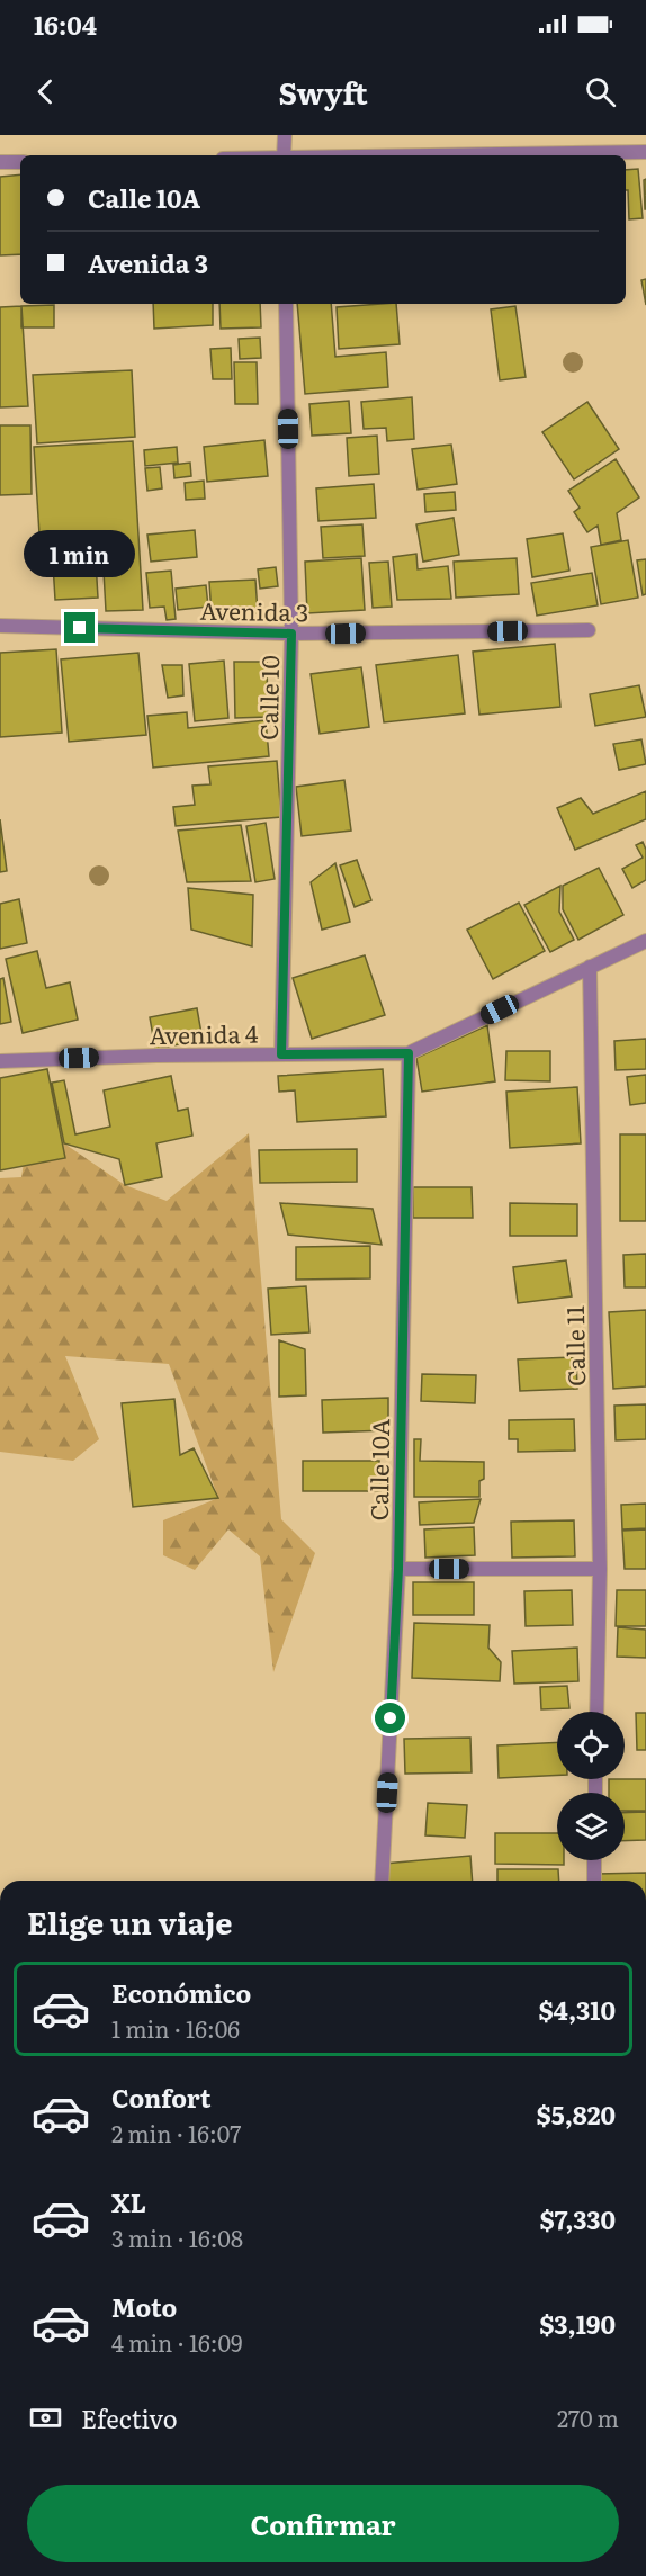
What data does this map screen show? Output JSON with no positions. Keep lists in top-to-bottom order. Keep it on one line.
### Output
{"streets":{"street":["Avenida 3","Calle 10","Avenida 4","Calle 11","Calle 10A"]},"crossings":[["Avenida 3","Calle 10"],["Calle 10","Avenida 4"],["Avenida 4","Calle 11"],["Avenida 4","Calle 10A"]],"page":{"status":"16:04","header":"Swyft","banner":["Calle 10A","Avenida 3"],"bubble":"1 min","heading":"Elige un viaje","list":[{"name":"Económico","note":"1 min · 16:06","value":"$4,310"},{"name":"Confort","note":"2 min · 16:07","value":"$5,820"},{"name":"XL","note":"3 min · 16:08","value":"$7,330"},{"name":"Moto","note":"4 min · 16:09","value":"$3,190"}],"pay":["Efectivo","270 m"],"buttons":"Confirmar"}}
